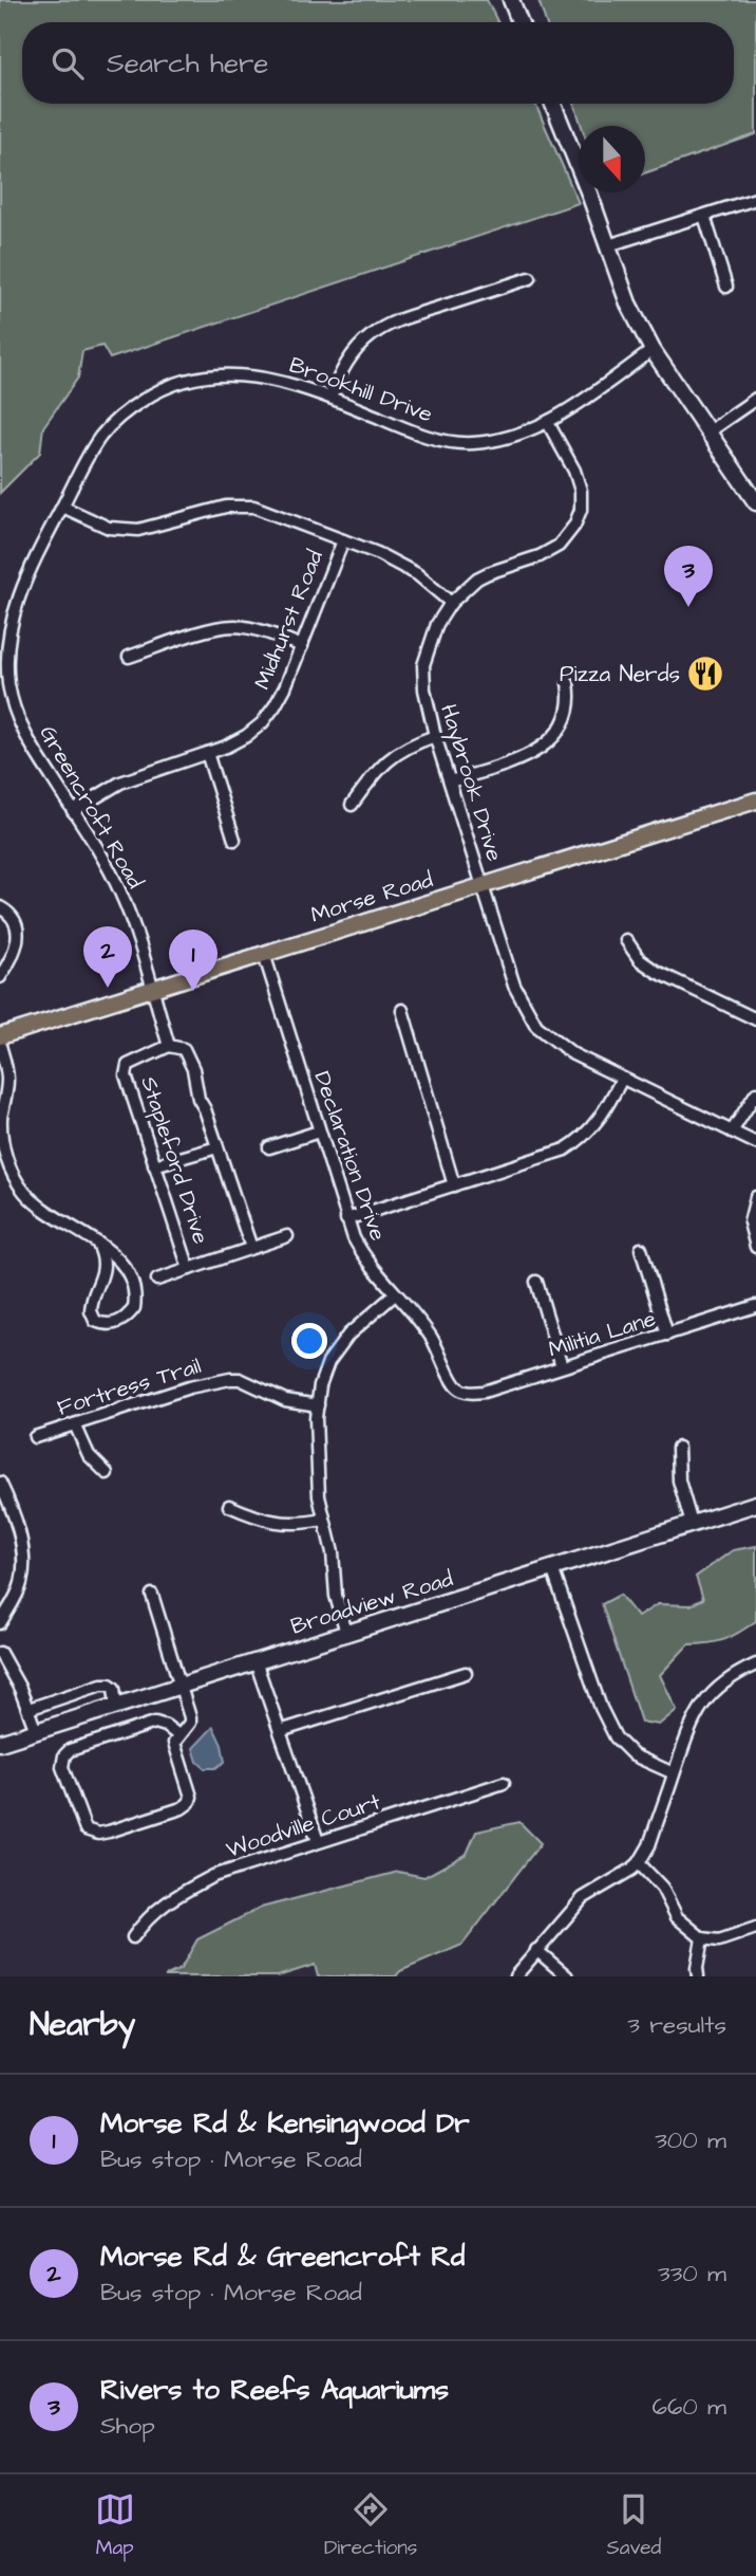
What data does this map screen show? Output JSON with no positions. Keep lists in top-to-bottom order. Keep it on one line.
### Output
{"streets":{"main road":["Morse Road"],"street":["Brookhill Drive","Midhurst Road","Haybrook Drive","Greencroft Road","Declaration Drive","Stapleford Drive","Militia Lane","Fortress Trail","Broadview Road","Woodville Court"]},"crossings":[["Brookhill Drive","Haybrook Drive"],["Brookhill Drive","Greencroft Road"],["Midhurst Road","Greencroft Road"],["Haybrook Drive","Morse Road"],["Greencroft Road","Morse Road"],["Greencroft Road","Stapleford Drive"],["Morse Road","Declaration Drive"],["Declaration Drive","Militia Lane"]],"places":{"restaurant":["Pizza Nerds"]},"north":"bottom","page":{"search":"Search here","pins":["3","2","1"],"heading":["Nearby","3 results"],"list":[{"mark":"1","name":"Morse Rd & Kensingwood Dr","note":"Bus stop · Morse Road","value":"300 m"},{"mark":"2","name":"Morse Rd & Greencroft Rd","note":"Bus stop · Morse Road","value":"330 m"},{"mark":"3","name":"Rivers to Reefs Aquariums","note":"Shop","value":"660 m"}],"nav":["Map","Directions","Saved"]}}
